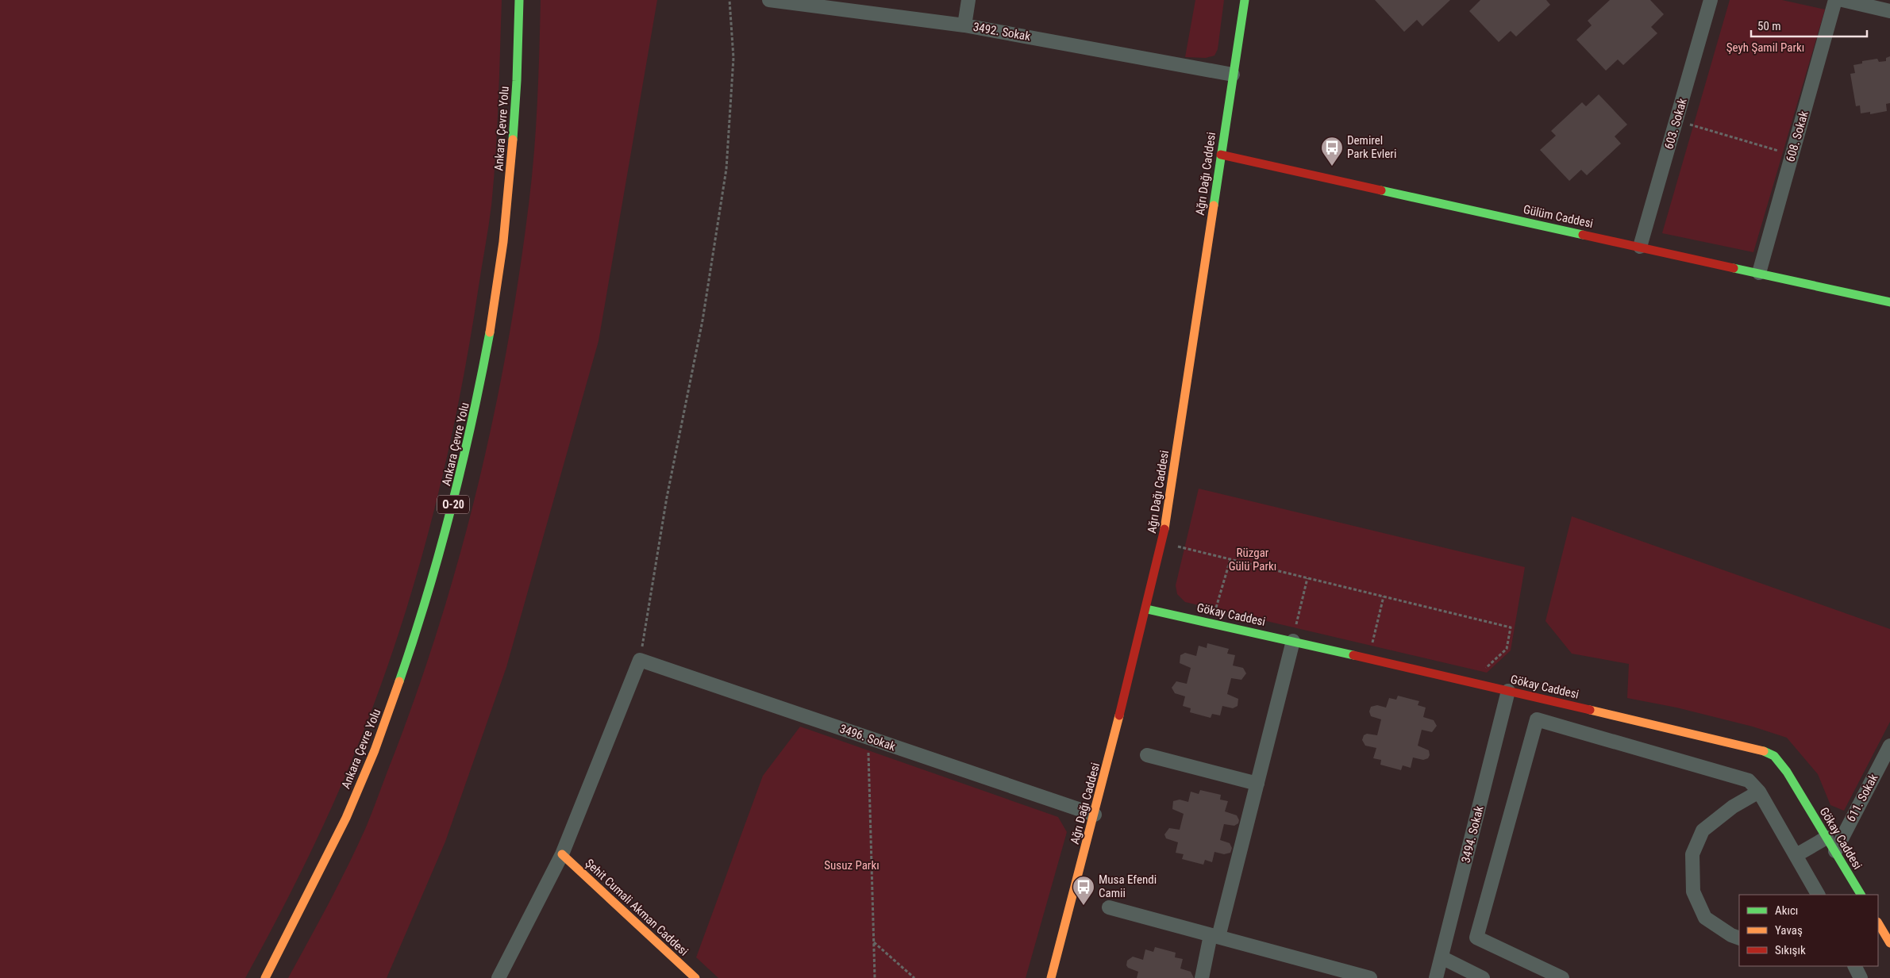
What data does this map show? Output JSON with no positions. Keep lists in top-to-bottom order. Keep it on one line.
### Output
{"streets":{"main road":["Ankara Çevre Yolu","Ağrı Dağı Caddesi","Gülüm Caddesi","O-20","Gökay Caddesi","Şehit Cumali Akman Caddesi"],"street":["3492. Sokak","603. Sokak","608. Sokak","3496. Sokak","611. Sokak","3494. Sokak"]},"crossings":[["3492. Sokak","Ağrı Dağı Caddesi"],["603. Sokak","Gülüm Caddesi"],["608. Sokak","Gülüm Caddesi"],["Ağrı Dağı Caddesi","Gülüm Caddesi"],["Ağrı Dağı Caddesi","Gökay Caddesi"],["Ağrı Dağı Caddesi","3496. Sokak"],["Gökay Caddesi","611. Sokak"],["Gökay Caddesi","3494. Sokak"]],"parks":["Şeyh Şamil Parkı","Rüzgar Gülü Parkı","Susuz Parkı"],"places":{"bus stop":["Demirel Park Evleri","Musa Efendi Camii"]},"legend":["Akıcı","Yavaş","Sıkışık"],"scale_bar":"50 m"}
